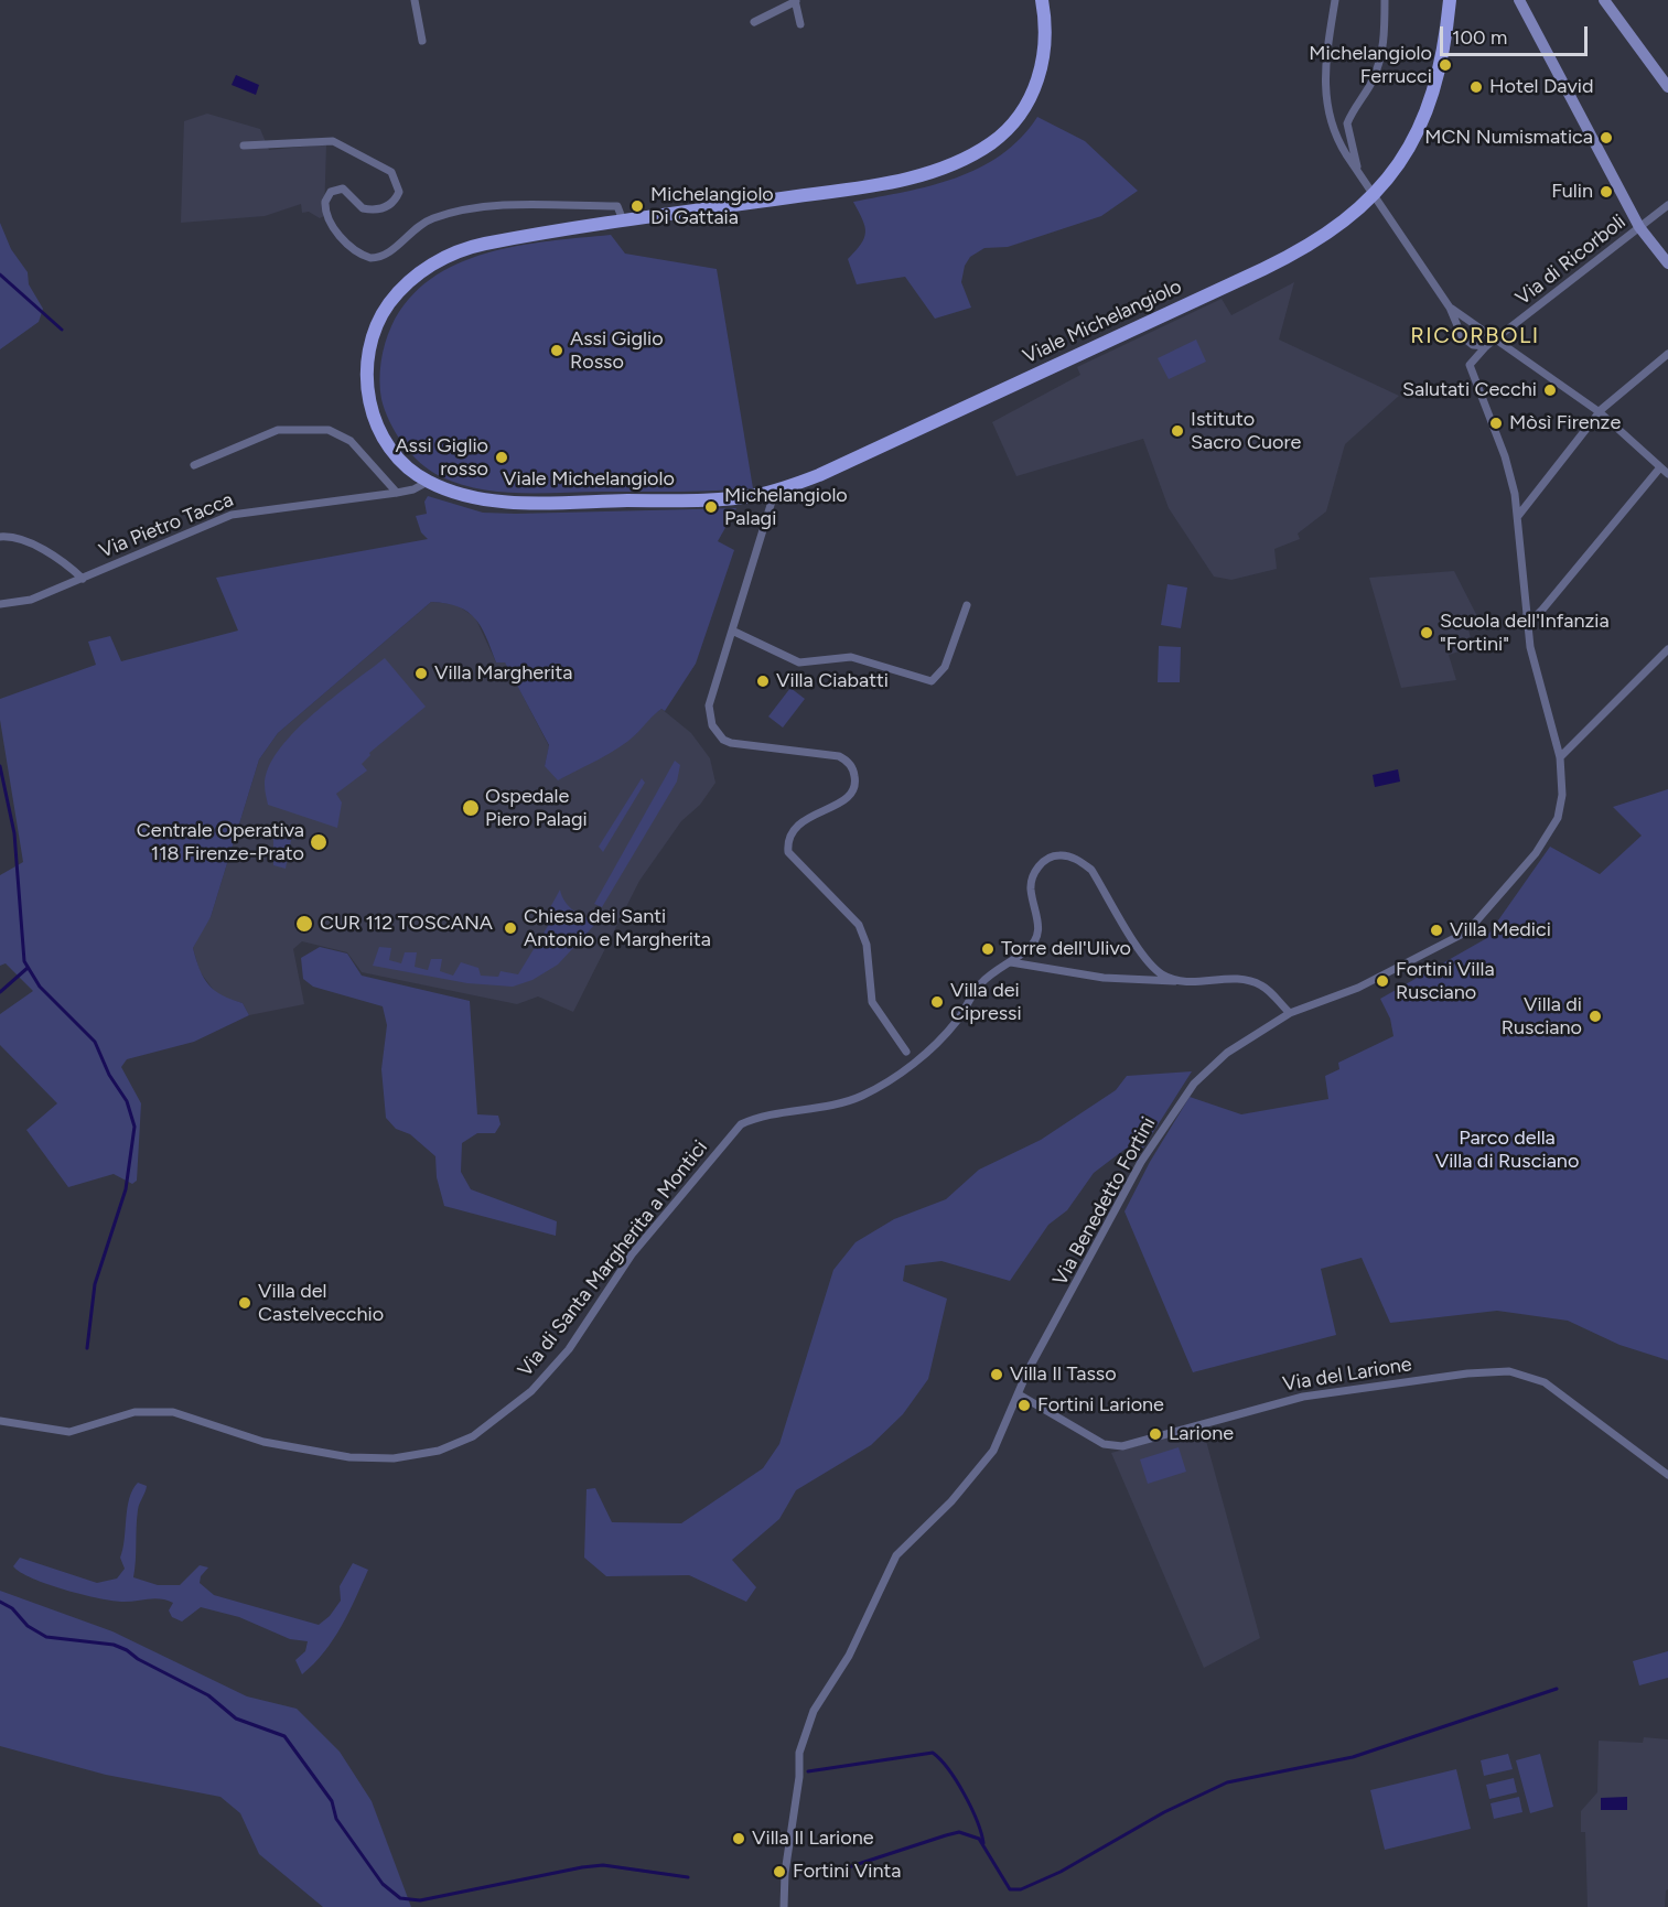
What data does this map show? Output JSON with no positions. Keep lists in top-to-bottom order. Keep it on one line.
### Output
{"streets":{"main road":["Viale Michelangiolo"],"street":["Via di Ricorboli","Via Pietro Tacca","Via Benedetto Fortini","Via di Santa Margherita a Montici","Via del Larione"]},"crossings":[["Via di Ricorboli","Via Benedetto Fortini"],["Viale Michelangiolo","Via Pietro Tacca"],["Via Benedetto Fortini","Via del Larione"]],"districts":["RICORBOLI"],"parks":["Parco della Villa di Rusciano"],"places":["Michelangiolo Ferrucci","Hotel David","MCN Numismatica","Fulin","Michelangiolo Di Gattaia","Assi Giglio Rosso","Salutati Cecchi","Mòsì Firenze","Istituto Sacro Cuore","Assi Giglio rosso","Michelangiolo Palagi","Scuola dell'Infanzia \"Fortini\"","Villa Margherita","Villa Ciabatti","Ospedale Piero Palagi","Centrale Operativa 118 Firenze-Prato","CUR 112 TOSCANA","Chiesa dei Santi Antonio e Margherita","Villa Medici","Torre dell'Ulivo","Fortini Villa Rusciano","Villa dei Cipressi","Villa di Rusciano","Villa del Castelvecchio","Villa Il Tasso","Fortini Larione","Larione","Villa Il Larione","Fortini Vinta"],"scale_bar":"100 m"}
